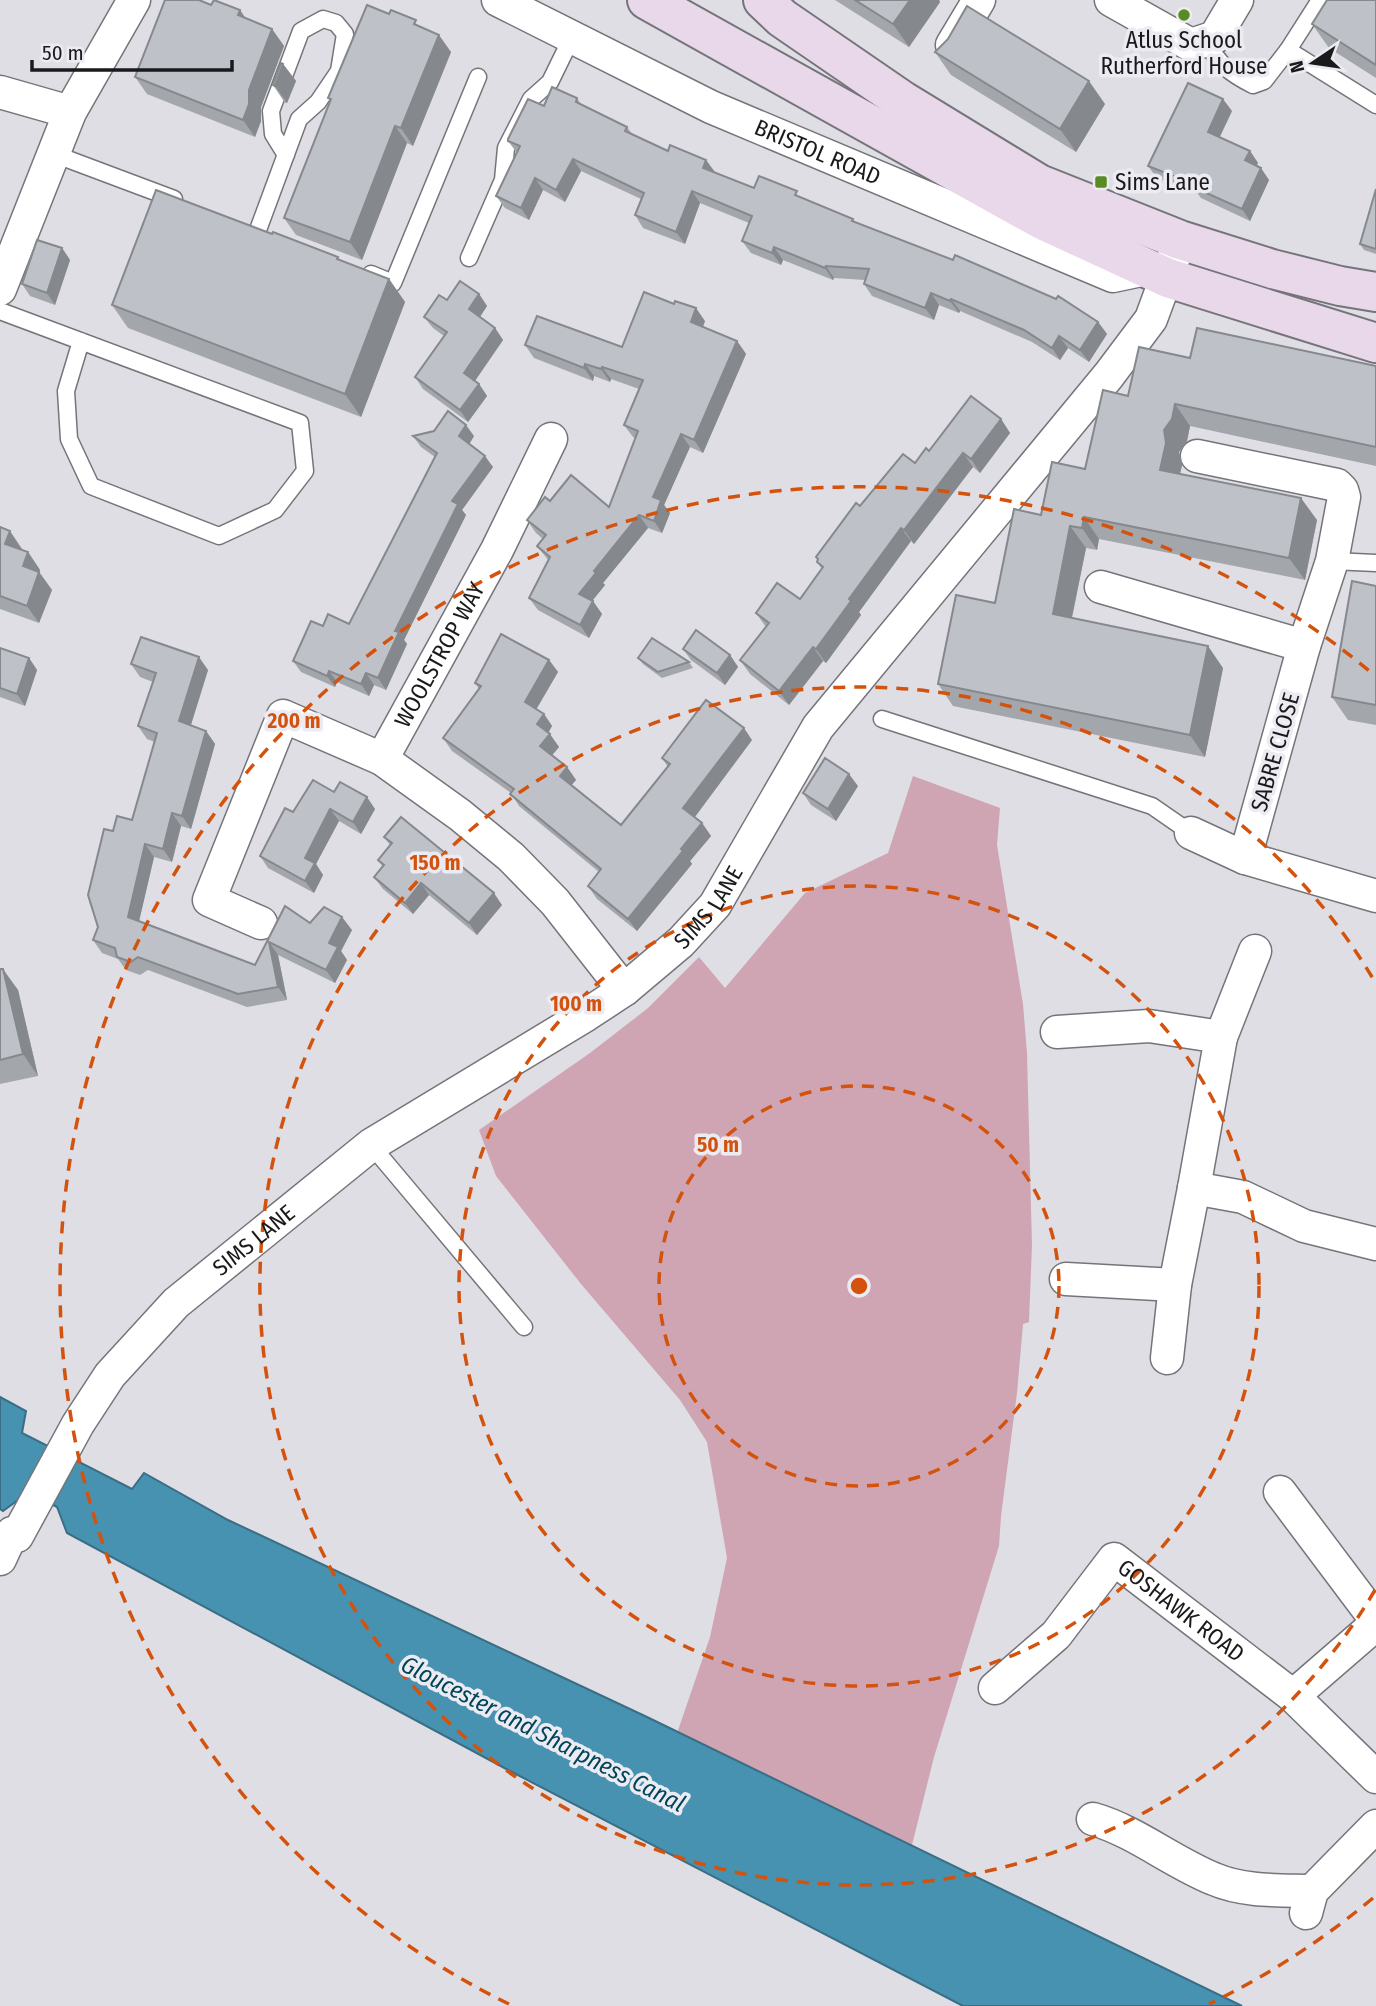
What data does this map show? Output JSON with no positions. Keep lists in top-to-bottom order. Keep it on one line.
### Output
{"streets":{"main road":["BRISTOL ROAD"],"street":["WOOLSTROP WAY","SABRE CLOSE","SIMS LANE","GOSHAWK ROAD"]},"crossings":[["BRISTOL ROAD","SIMS LANE"]],"water":["Gloucester and Sharpness Canal"],"places":{"other":["Atlus School Rutherford House"],"transit":["Sims Lane"]},"scale_bar":"50 m","north":"left","rings":["200 m","150 m","100 m","50 m"]}
